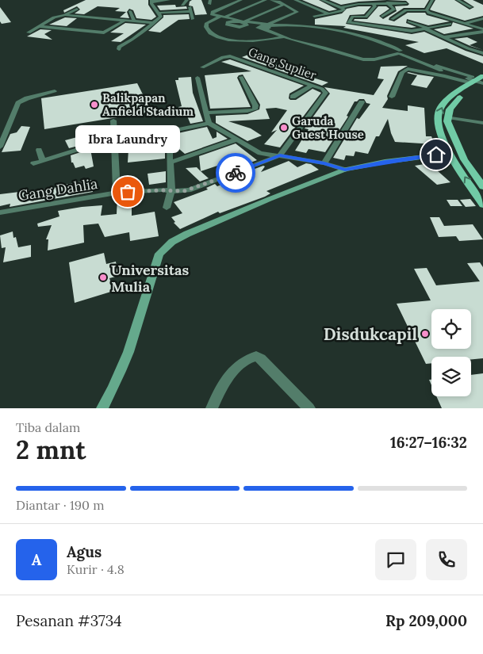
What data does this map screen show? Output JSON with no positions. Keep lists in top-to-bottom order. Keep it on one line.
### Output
{"streets":{"street":["Gang Suplier","Gang Dahlia"]},"crossings":[["Gang Suplier","Gang Dahlia"]],"places":["Balikpapan Anfield Stadium","Garuda Guest House","Ibra Laundry","Universitas Mulia","Disdukcapil"],"page":{"bubble":"Ibra Laundry","heading":["2 mnt","Tiba dalam","16:27–16:32"],"panel":["Agus","Kurir · 4.8","Pesanan #3734","Rp 209,000"],"bar":"Diantar · 190 m","round":"A"}}
